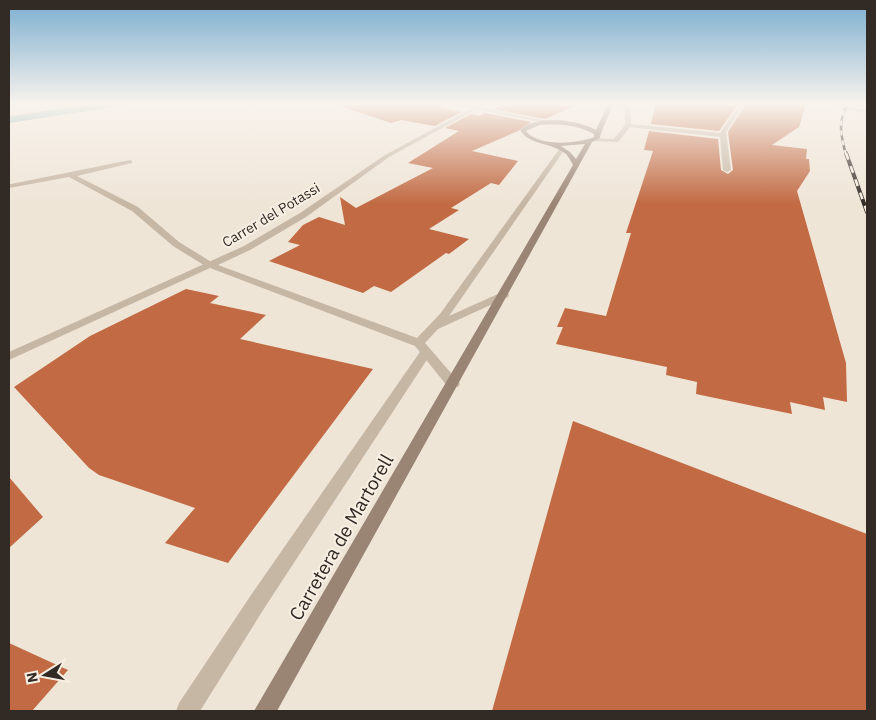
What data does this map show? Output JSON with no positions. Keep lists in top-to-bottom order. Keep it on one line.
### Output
{"streets":{"main road":["Carretera de Martorell"],"street":["Carrer del Potassi"]},"north":"left"}
